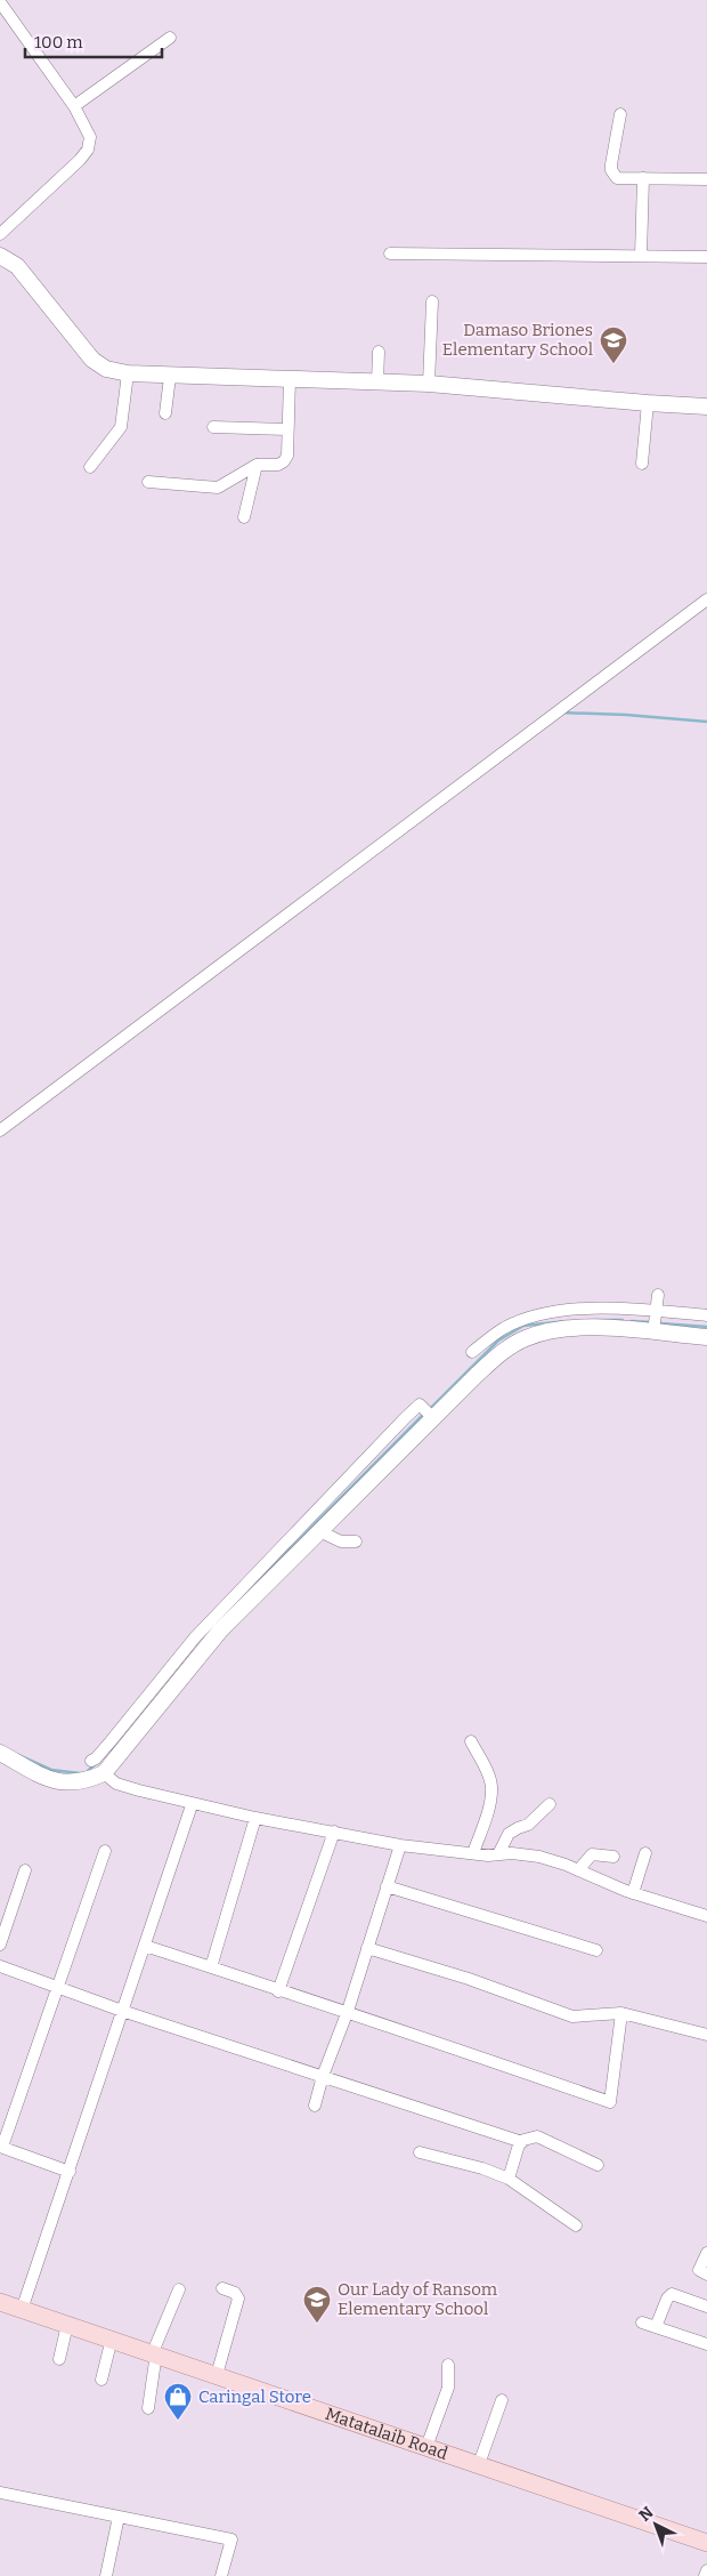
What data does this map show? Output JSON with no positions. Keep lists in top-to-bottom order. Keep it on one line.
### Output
{"streets":{"main road":["Matatalaib Road"]},"places":{"school or university":["Damaso Briones Elementary School","Our Lady of Ransom Elementary School"],"shop":["Caringal Store"]},"scale_bar":"100 m","north":"top left"}
